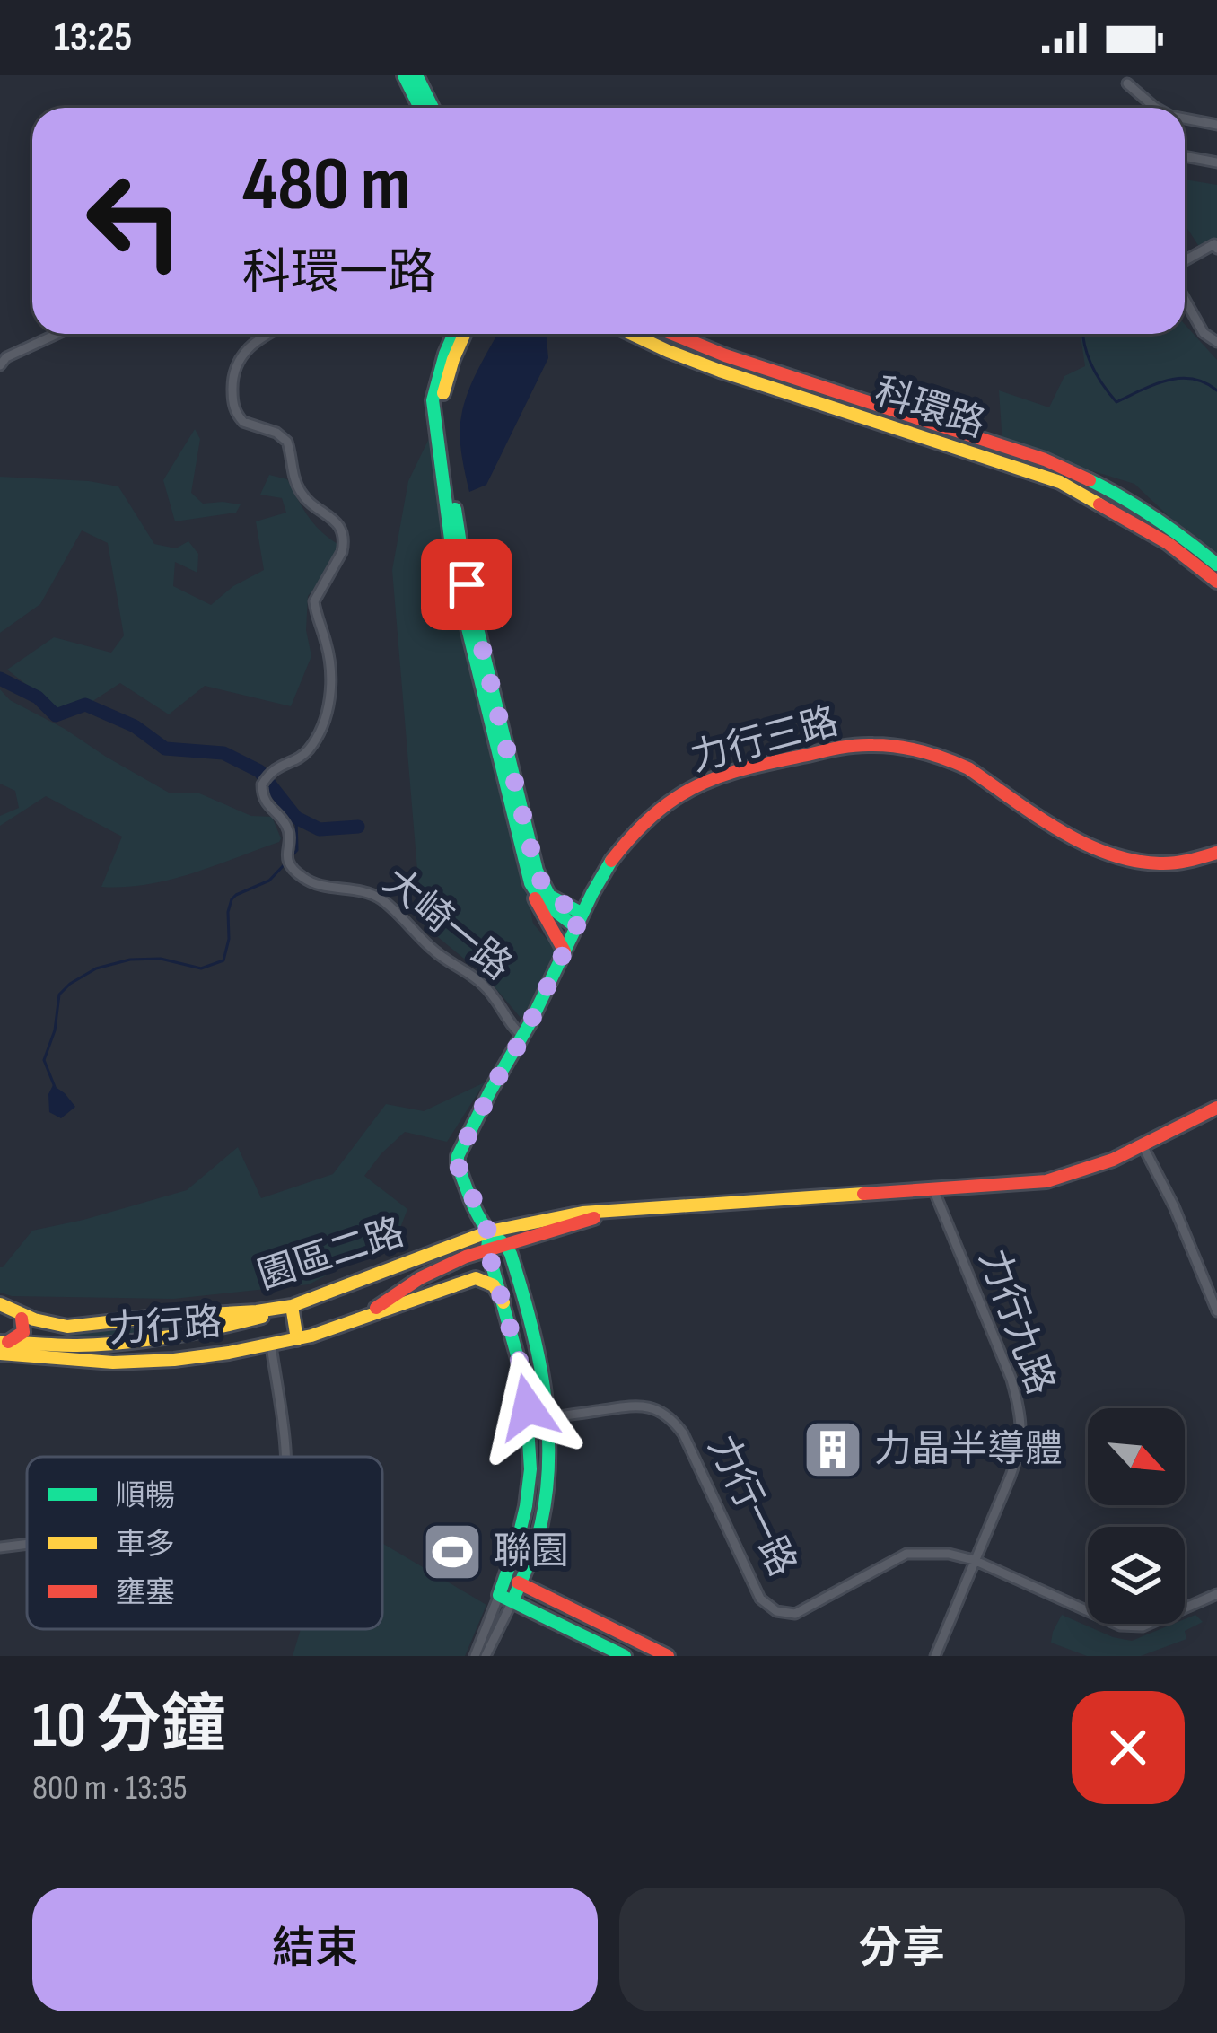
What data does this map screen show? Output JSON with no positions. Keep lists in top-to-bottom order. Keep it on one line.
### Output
{"streets":{"street":["科環路","力行三路","大崎一路","園區二路","力行九路","力行路","力行一路"]},"crossings":[["力行三路","大崎一路"],["力行三路","園區二路"],["力行三路","力行路"],["力行三路","力行一路"],["園區二路","力行九路"],["園區二路","力行路"],["力行九路","力行一路"]],"places":{"building":["力晶半導體"],"sports":["聯園"]},"legend":["順暢","車多","壅塞"],"north":"bottom right","page":{"status":"13:25","turn":["480 m","科環一路"],"heading":["10 分鐘","800 m · 13:35"],"buttons":["結束","分享"]}}
